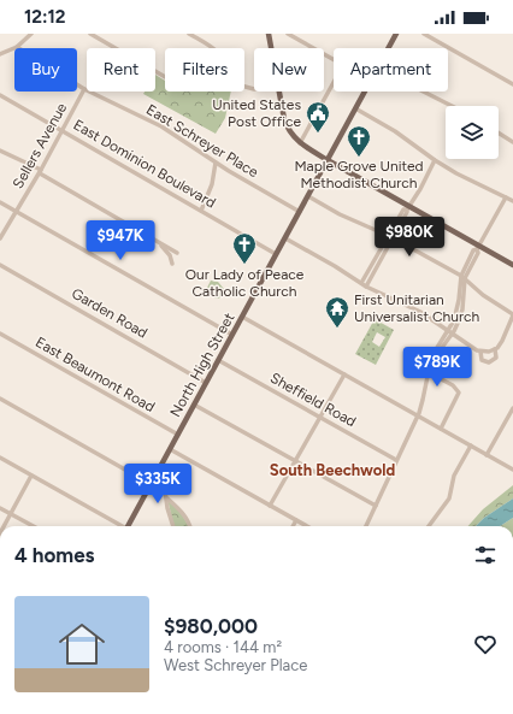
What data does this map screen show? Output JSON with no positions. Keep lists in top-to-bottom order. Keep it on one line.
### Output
{"streets":{"main road":["North High Street"],"street":["East Schreyer Place","Sellers Avenue","East Dominion Boulevard","Garden Road","East Beaumont Road","Sheffield Road"]},"crossings":[["East Schreyer Place","Sellers Avenue"],["East Schreyer Place","North High Street"],["Sellers Avenue","East Dominion Boulevard"],["East Dominion Boulevard","North High Street"],["Garden Road","North High Street"],["North High Street","East Beaumont Road"],["North High Street","Sheffield Road"]],"districts":["South Beechwold"],"places":{"public building":["United States Post Office"],"church":["Maple Grove United Methodist Church","Our Lady of Peace Catholic Church"],"temple":["First Unitarian Universalist Church"]},"page":{"status":"12:12","chip":["Buy","Rent","Filters","New","Apartment"],"price":["$980K","$947K","$789K","$335K"],"heading":"4 homes","list":[{"name":"$980,000","note":"4 rooms · 144 m² · West Schreyer Place"}]}}
